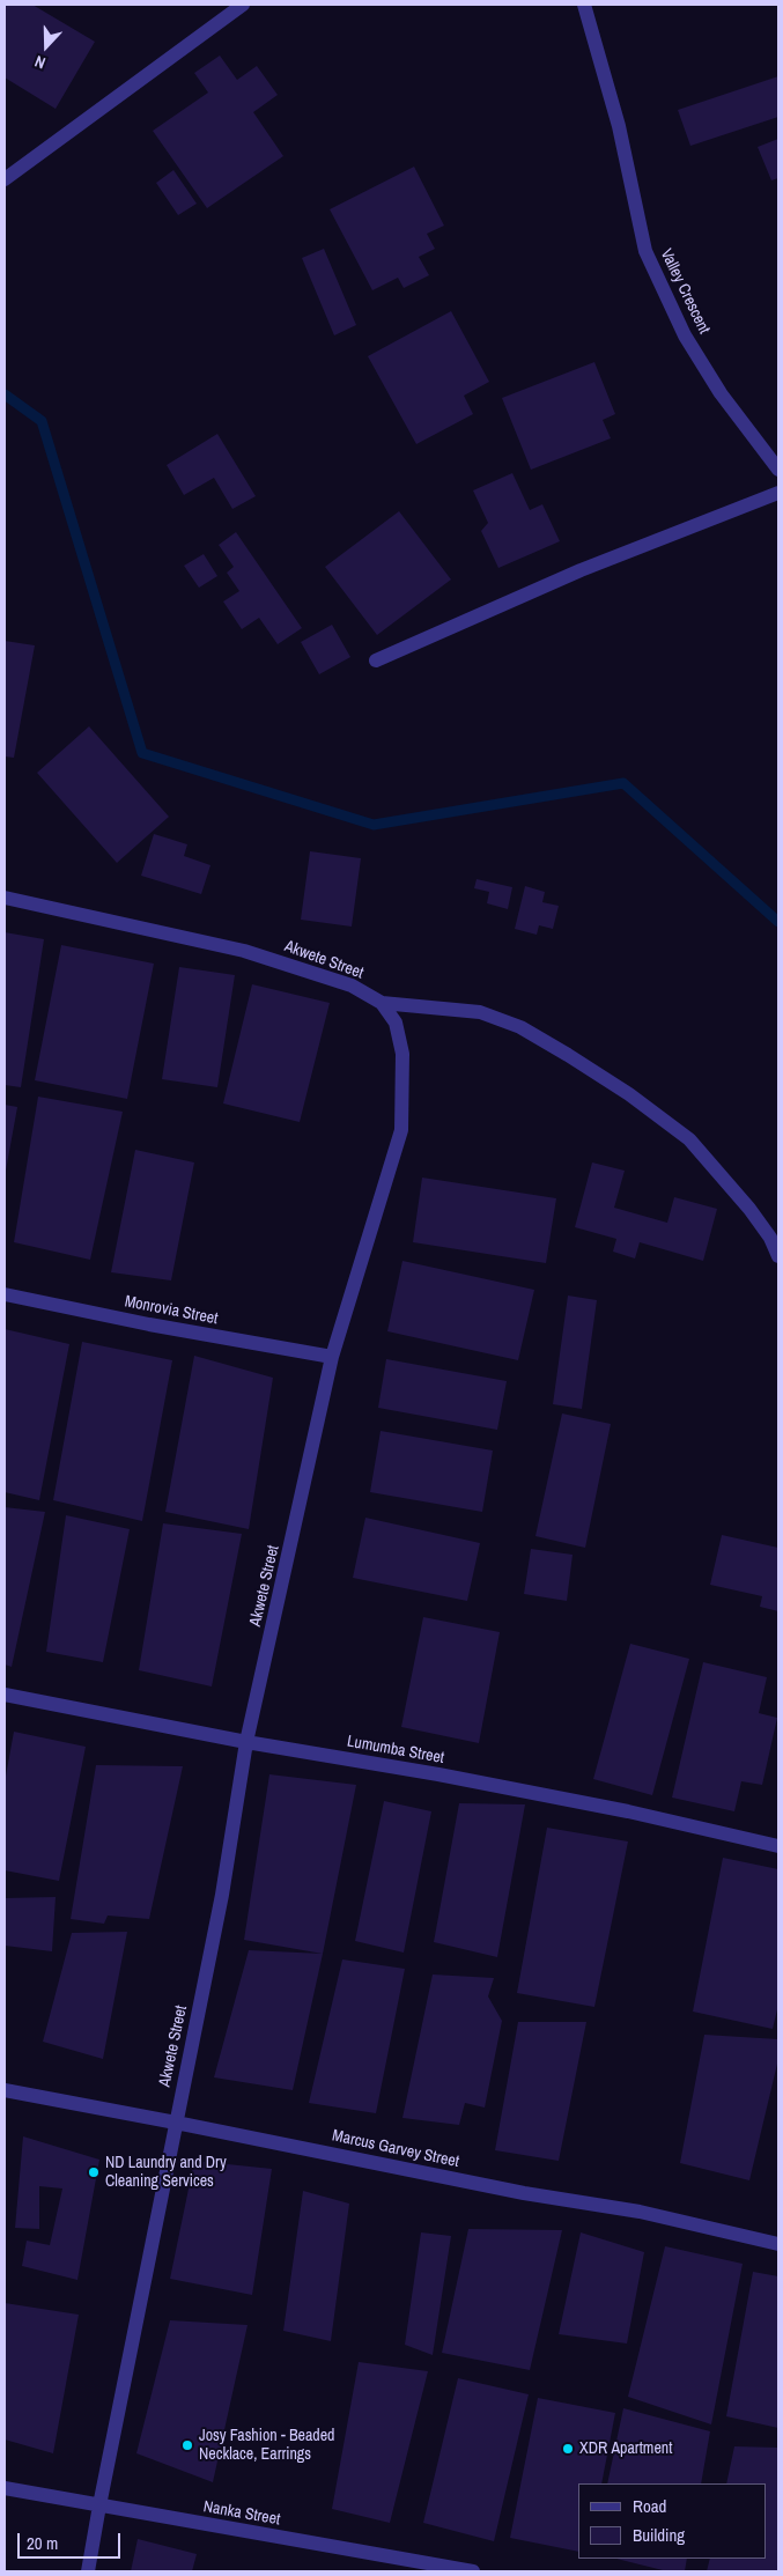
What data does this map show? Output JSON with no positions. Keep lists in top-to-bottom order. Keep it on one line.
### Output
{"streets":{"street":["Valley Crescent","Akwete Street","Monrovia Street","Lumumba Street","Marcus Garvey Street","Nanka Street"]},"crossings":[["Akwete Street","Monrovia Street"],["Akwete Street","Lumumba Street"],["Akwete Street","Marcus Garvey Street"],["Akwete Street","Nanka Street"]],"places":["ND Laundry and Dry Cleaning Services","Josy Fashion - Beaded Necklace, Earrings","XDR Apartment"],"legend":["Road","Building"],"scale_bar":"20 m","north":"bottom"}
